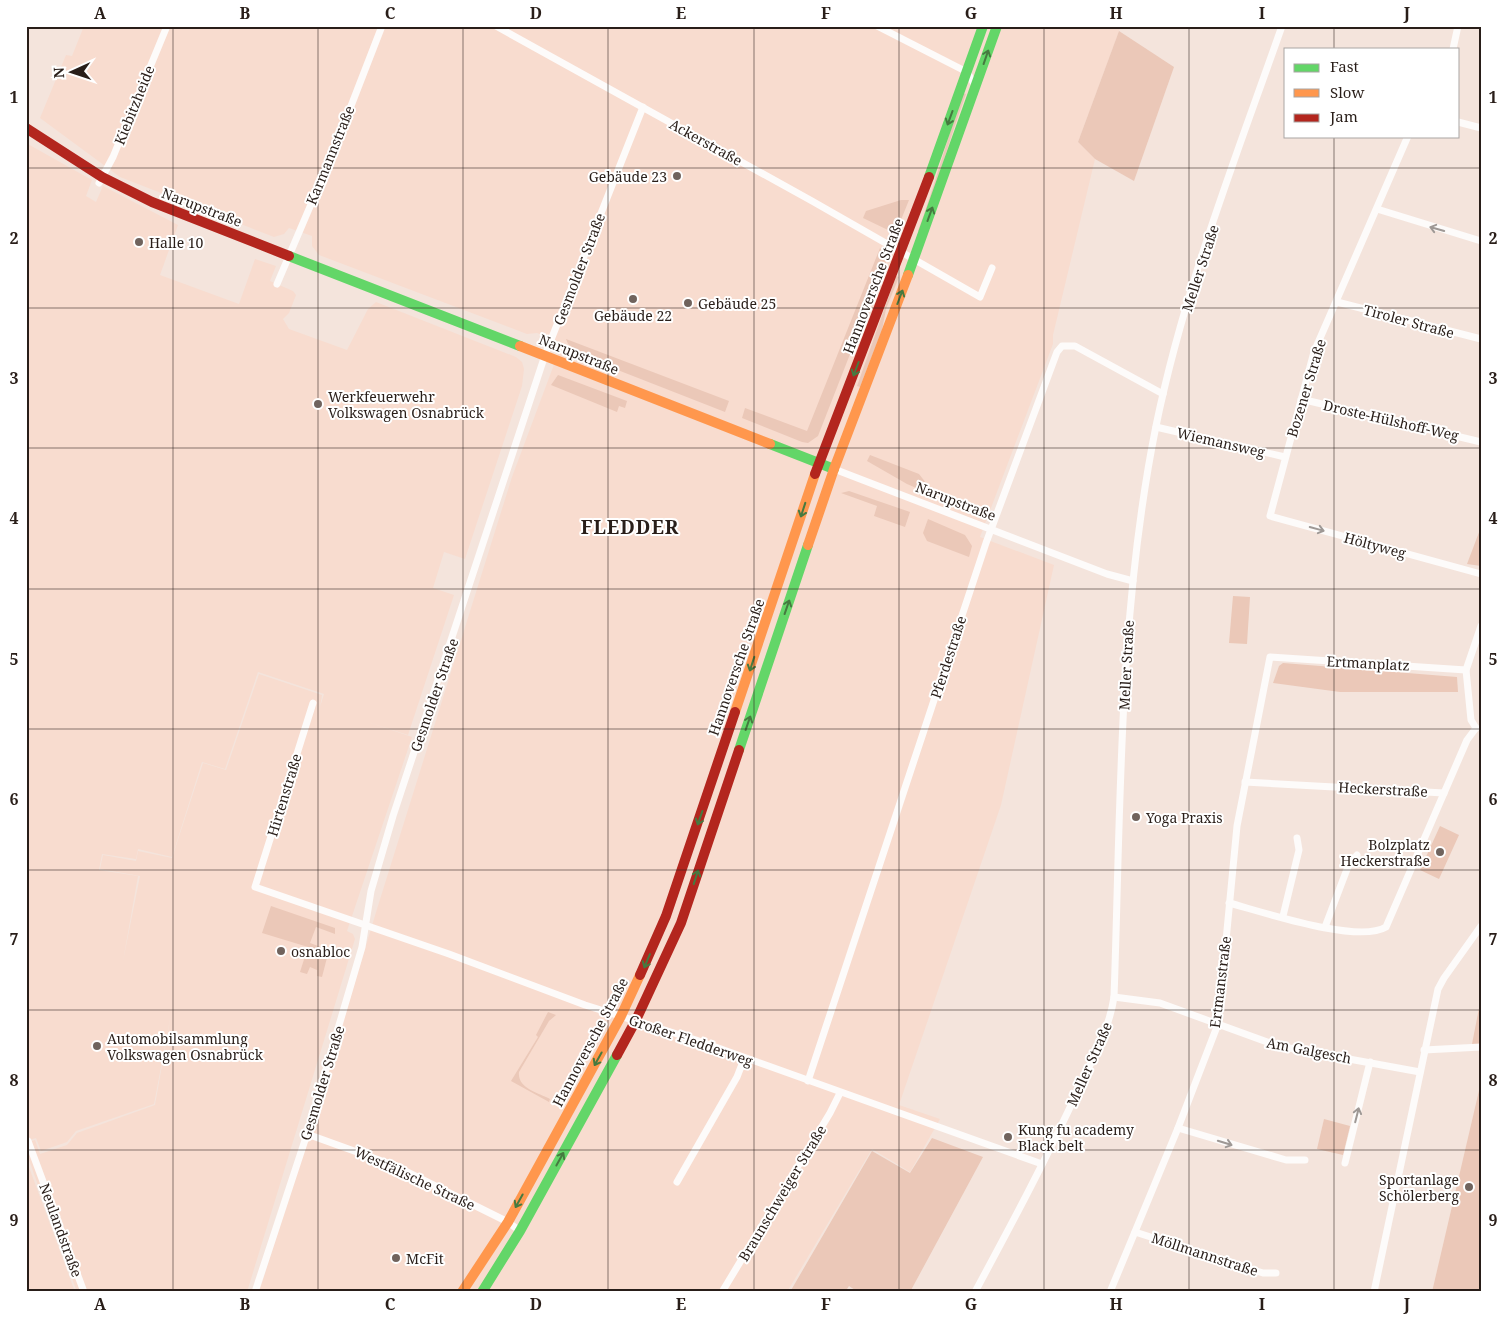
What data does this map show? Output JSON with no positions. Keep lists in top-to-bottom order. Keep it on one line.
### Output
{"streets":{"main road":["Narupstraße","Hannoversche Straße"],"street":["Kiebitzheide","Ackerstraße","Karmannstraße","Meller Straße","Gesmolder Straße","Tiroler Straße","Bozener Straße","Droste-Hülshoff-Weg","Wiemansweg","Höltyweg","Pferdestraße","Ertmanplatz","Heckerstraße","Hirtenstraße","Ertmanstraße","Großer Fledderweg","Am Galgesch","Westfälische Straße","Braunschweiger Straße","Neulandstraße","Möllmannstraße"]},"crossings":[["Kiebitzheide","Narupstraße"],["Ackerstraße","Gesmolder Straße"],["Ackerstraße","Hannoversche Straße"],["Karmannstraße","Narupstraße"],["Narupstraße","Meller Straße"],["Narupstraße","Gesmolder Straße"],["Narupstraße","Hannoversche Straße"],["Narupstraße","Pferdestraße"],["Meller Straße","Wiemansweg"],["Meller Straße","Pferdestraße"],["Meller Straße","Großer Fledderweg"],["Meller Straße","Am Galgesch"],["Gesmolder Straße","Großer Fledderweg"],["Gesmolder Straße","Westfälische Straße"],["Hannoversche Straße","Großer Fledderweg"],["Hannoversche Straße","Westfälische Straße"],["Tiroler Straße","Bozener Straße"],["Bozener Straße","Droste-Hülshoff-Weg"],["Bozener Straße","Wiemansweg"],["Bozener Straße","Höltyweg"],["Pferdestraße","Großer Fledderweg"],["Ertmanplatz","Ertmanstraße"],["Heckerstraße","Ertmanstraße"],["Hirtenstraße","Großer Fledderweg"],["Ertmanstraße","Am Galgesch"],["Ertmanstraße","Möllmannstraße"],["Großer Fledderweg","Braunschweiger Straße"]],"one_way":["Höltyweg"],"districts":["FLEDDER"],"places":["Gebäude 23","Halle 10","Gebäude 22","Gebäude 25","Werkfeuerwehr Volkswagen Osnabrück","Yoga Praxis","Bolzplatz Heckerstraße","osnabloc","Automobilsammlung Volkswagen Osnabrück","Kung fu academy Black belt","Sportanlage Schölerberg","McFit"],"legend":["Fast","Slow","Jam"],"north":"left","grid":{"columns":["A","B","C","D","E","F","G","H","I","J"],"rows":["1","2","3","4","5","6","7","8","9"]}}
